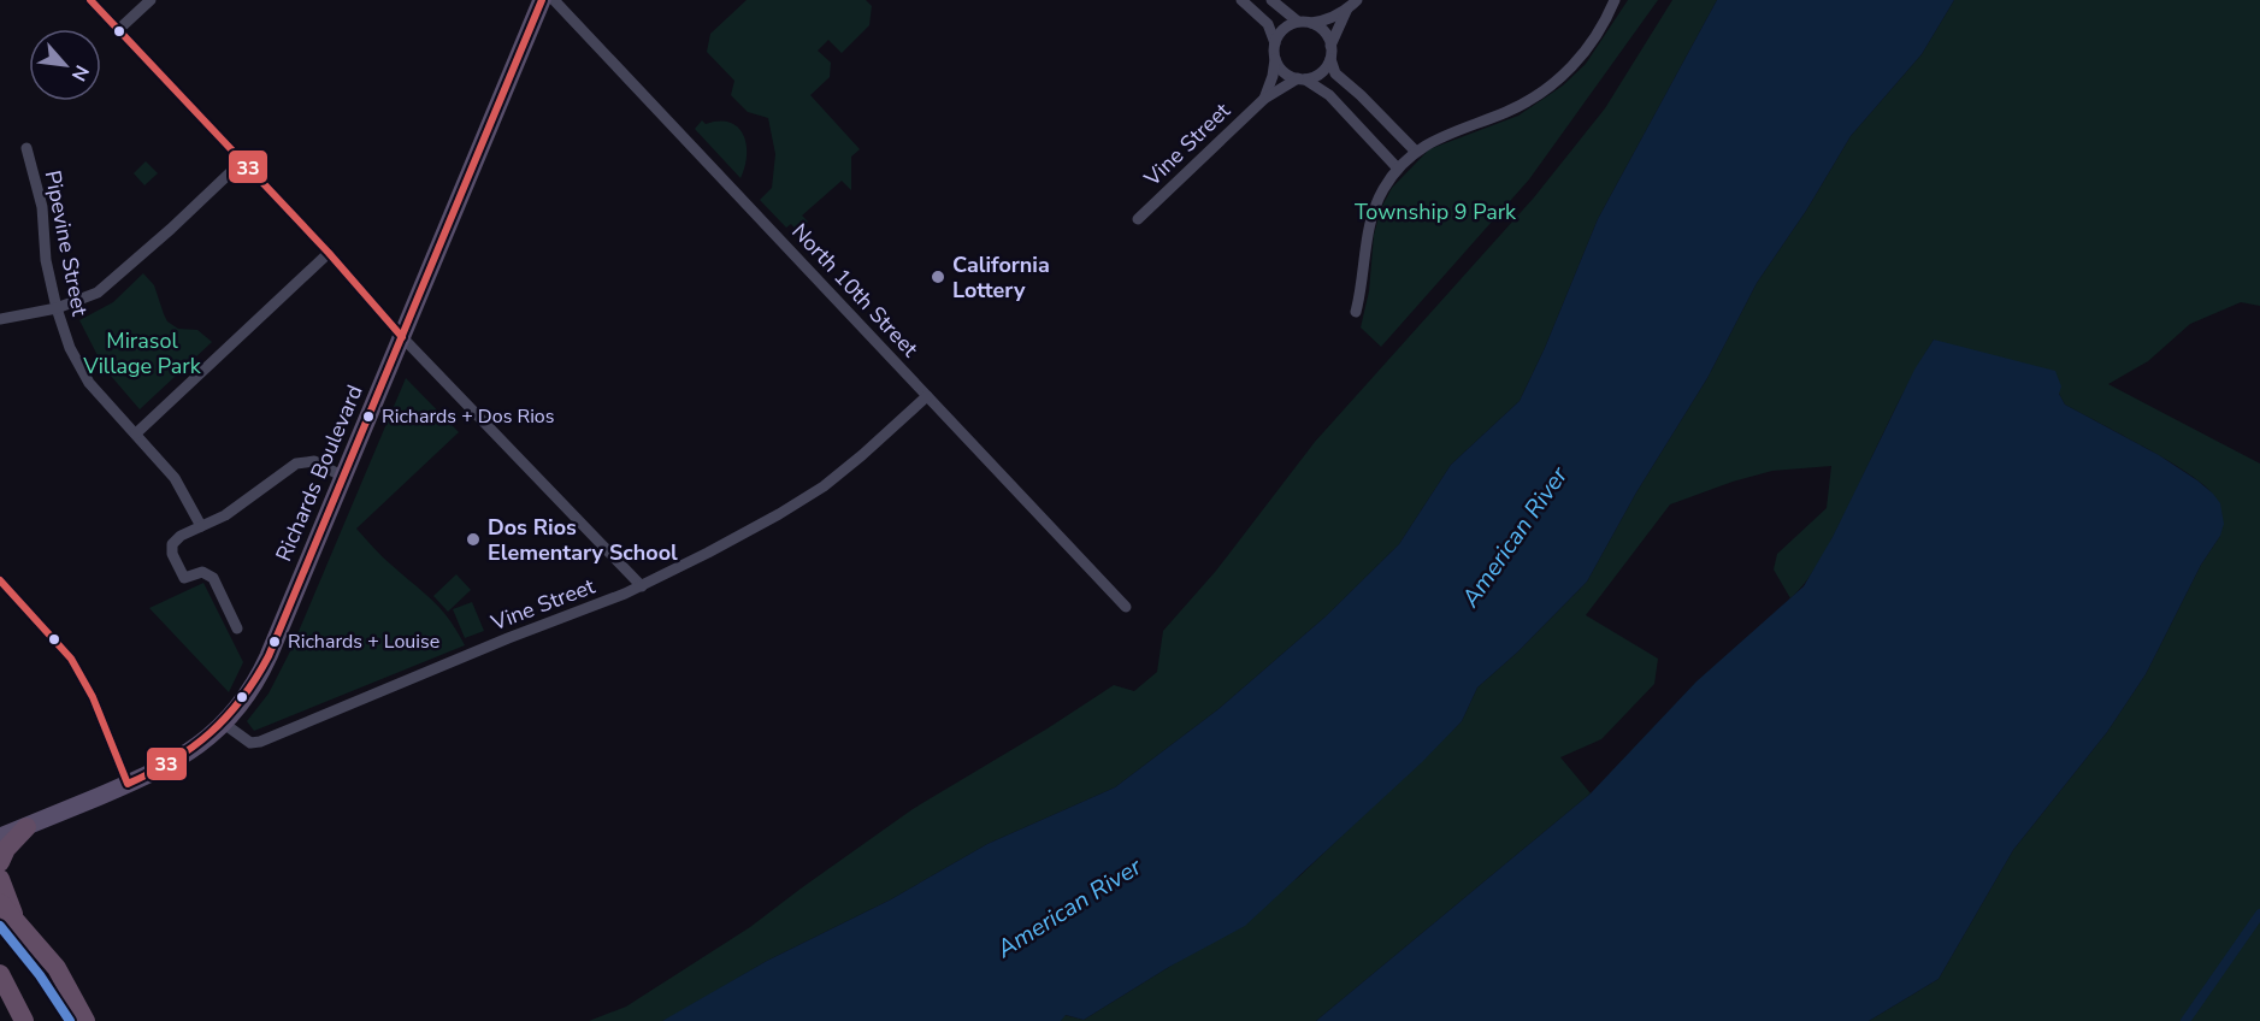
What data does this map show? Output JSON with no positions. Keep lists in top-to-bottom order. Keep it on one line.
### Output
{"streets":{"main road":["Richards Boulevard"],"street":["Vine Street","Pipevine Street","North 10th Street"]},"crossings":[["Vine Street","North 10th Street"],["Vine Street","Richards Boulevard"]],"water":["American River"],"parks":["Township 9 Park","Mirasol Village Park"],"places":["California Lottery","Richards + Dos Rios","Dos Rios Elementary School","Richards + Louise"],"lines":["transit line 33"],"north":"bottom right"}
